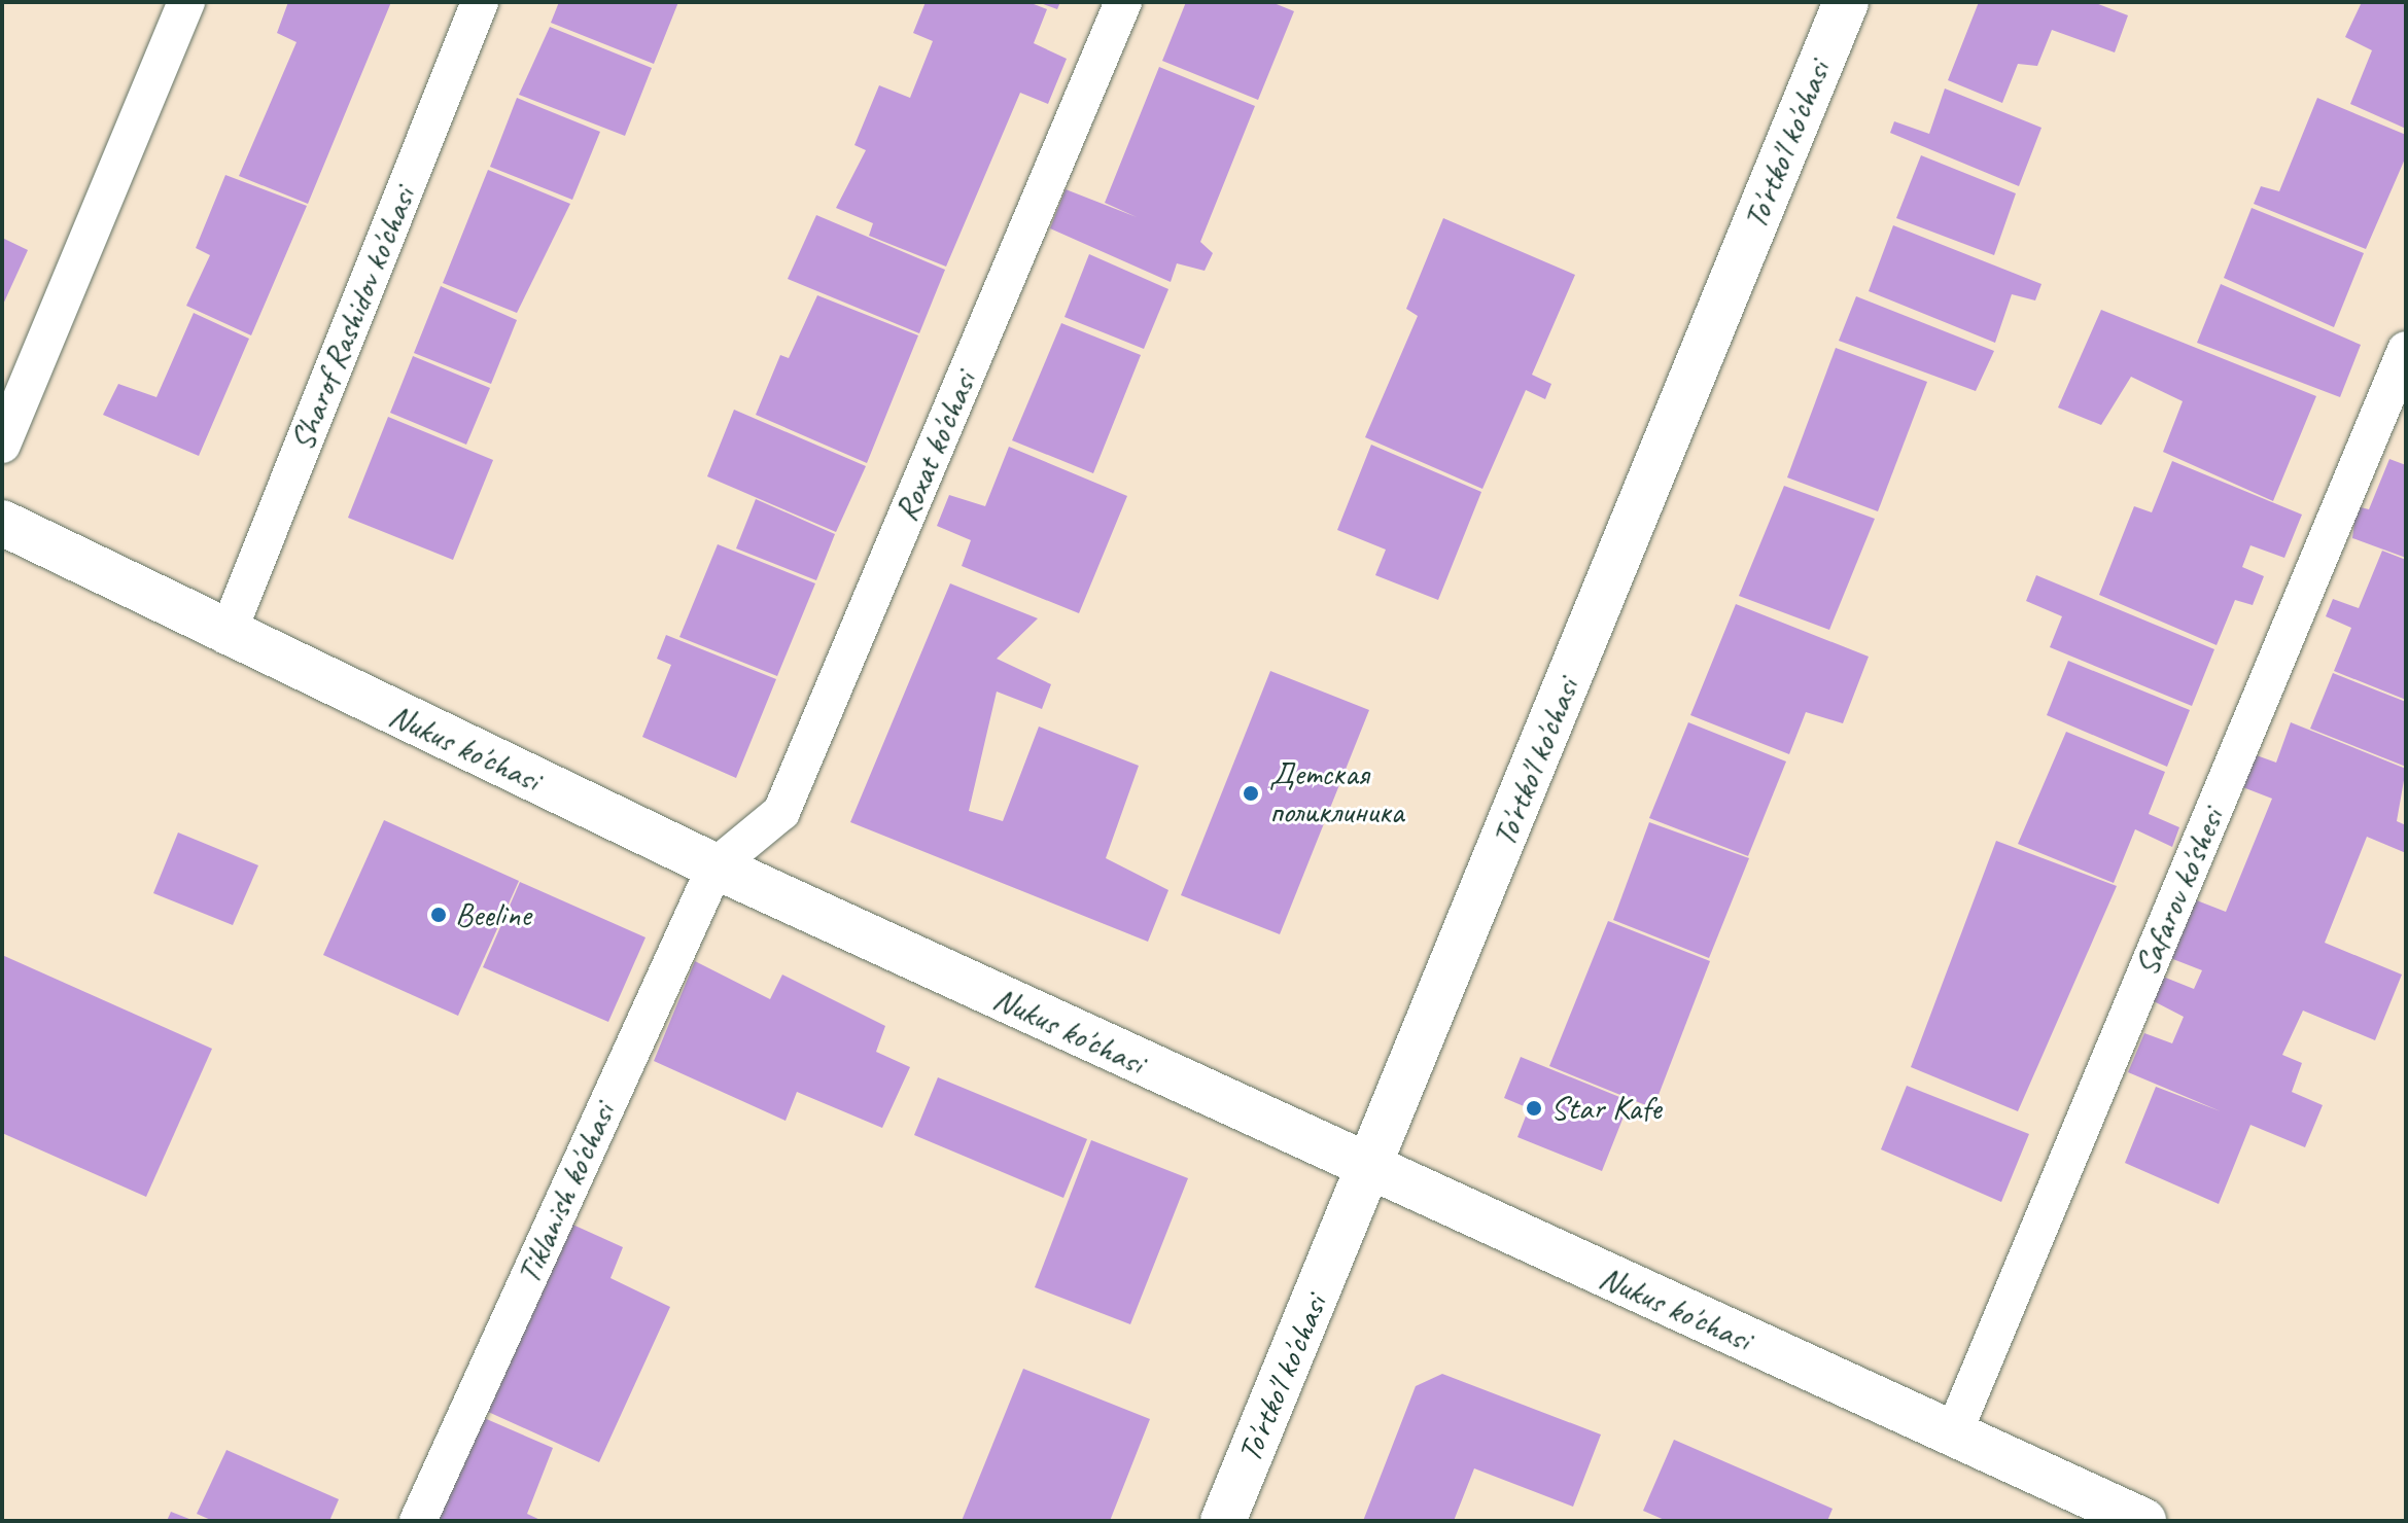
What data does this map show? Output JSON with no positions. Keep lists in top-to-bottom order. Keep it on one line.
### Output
{"streets":{"main road":["To'rtko'l ko'chasi","Nukus ko'chasi"],"street":["Sharof Rashidov ko'chasi","Roxat ko'chasi","Safarov ko'shesi","Tiklanish ko'chasi"]},"crossings":[["To'rtko'l ko'chasi","Nukus ko'chasi"],["Sharof Rashidov ko'chasi","Nukus ko'chasi"],["Roxat ko'chasi","Nukus ko'chasi"],["Roxat ko'chasi","Tiklanish ko'chasi"],["Nukus ko'chasi","Safarov ko'shesi"],["Nukus ko'chasi","Tiklanish ko'chasi"]],"places":["Детская поликлиника","Beeline","Star Kafe"]}
